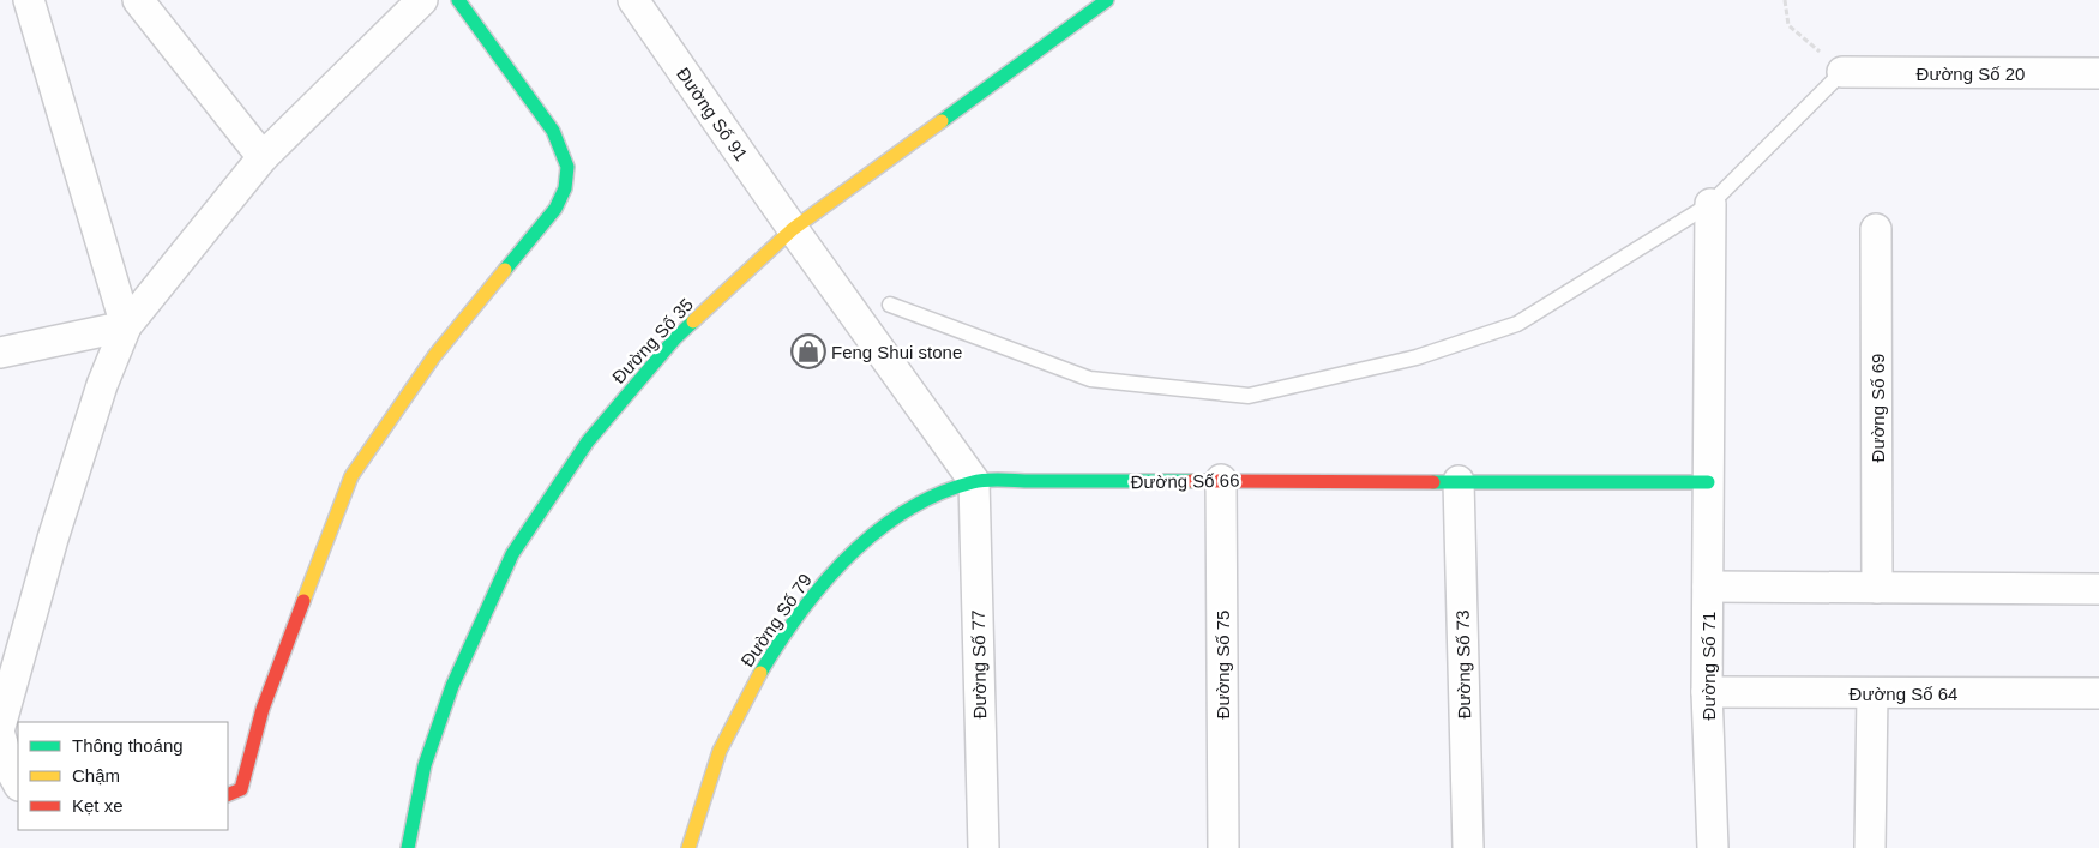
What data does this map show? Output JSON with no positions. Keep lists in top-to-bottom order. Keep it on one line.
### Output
{"streets":{"street":["Đường Số 20","Đường Số 91","Đường Số 35","Đường Số 69","Đường Số 66","Đường Số 79","Đường Số 77","Đường Số 75","Đường Số 73","Đường Số 71","Đường Số 64"]},"crossings":[["Đường Số 91","Đường Số 35"],["Đường Số 66","Đường Số 79"],["Đường Số 66","Đường Số 77"],["Đường Số 66","Đường Số 75"],["Đường Số 66","Đường Số 73"],["Đường Số 66","Đường Số 71"],["Đường Số 79","Đường Số 77"],["Đường Số 71","Đường Số 64"]],"places":{"shop":["Feng Shui stone"]},"legend":["Thông thoáng","Chậm","Kẹt xe"]}
